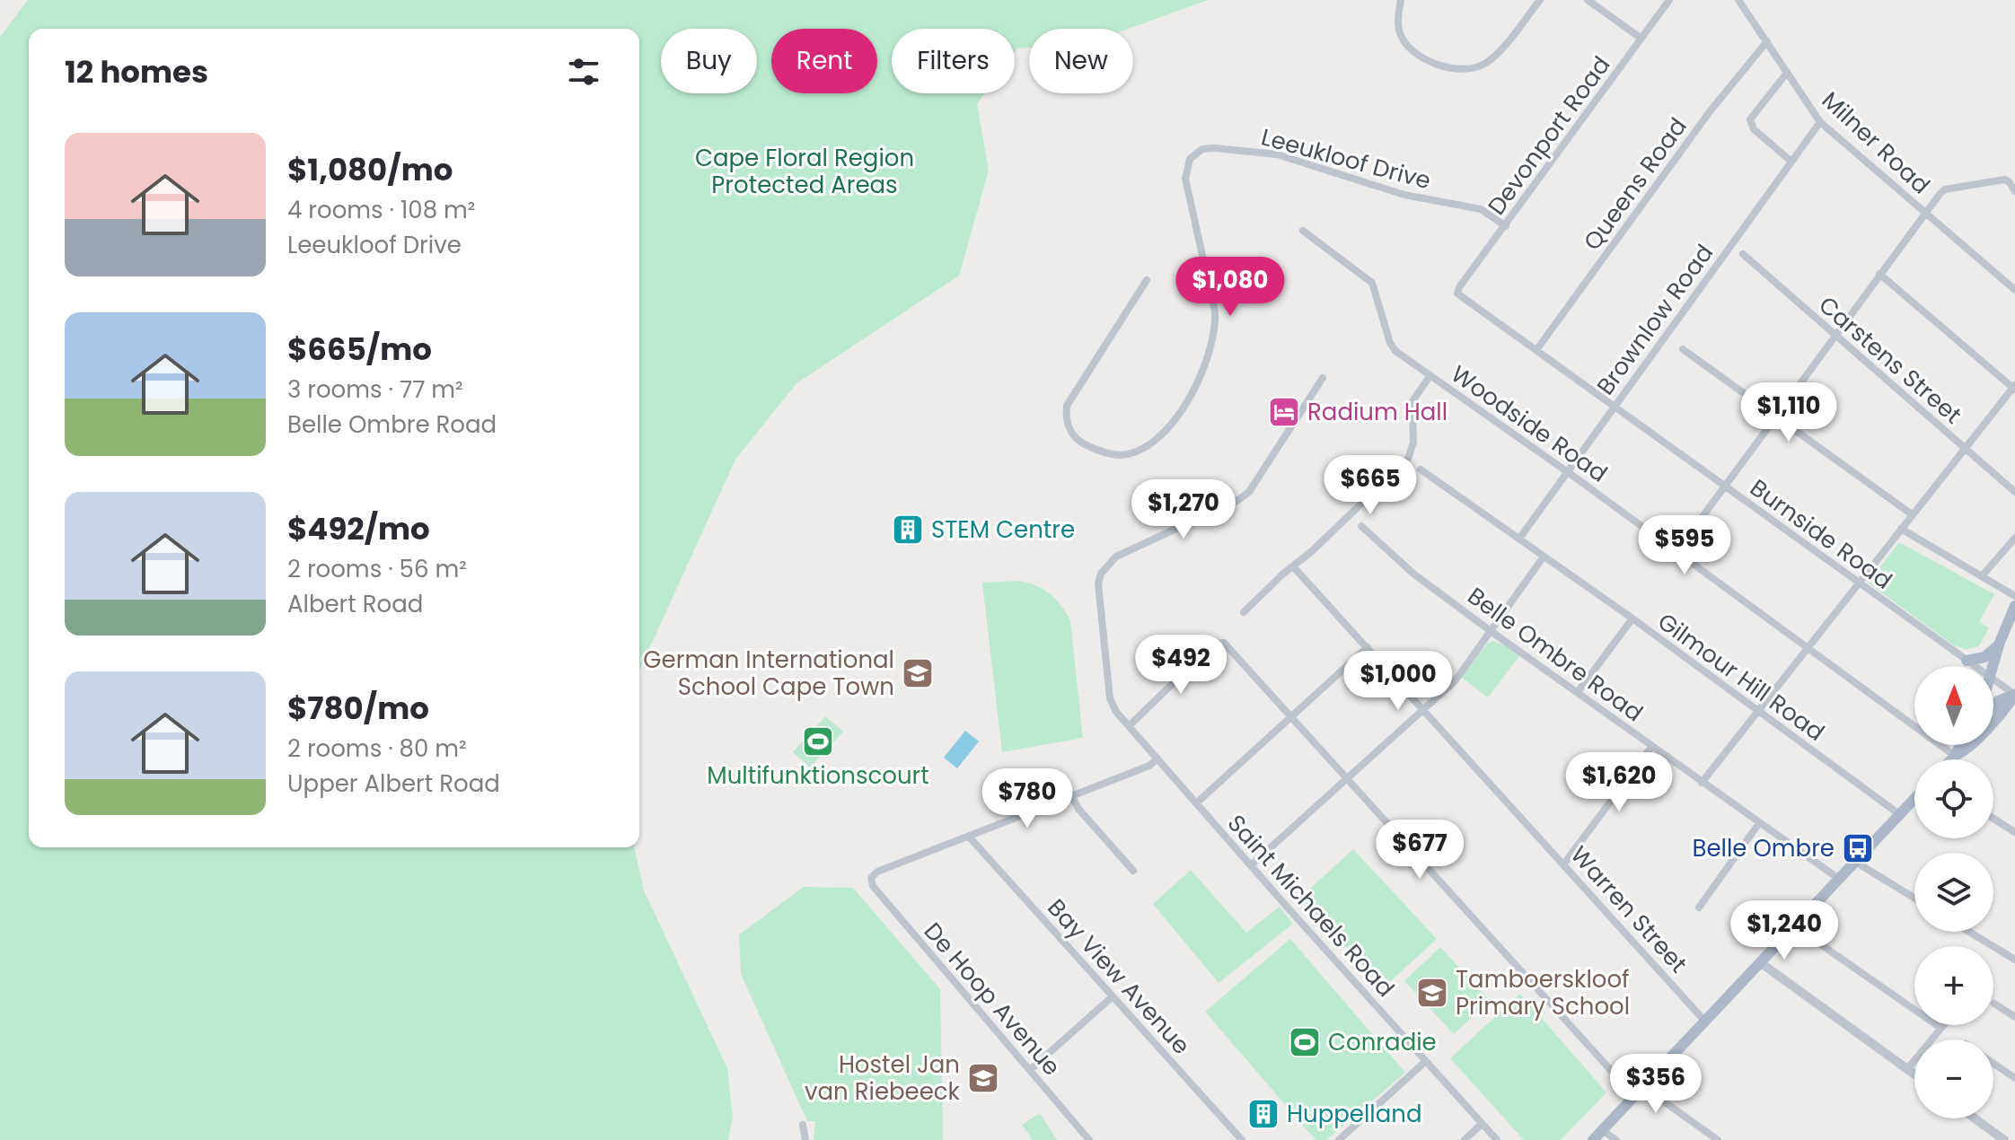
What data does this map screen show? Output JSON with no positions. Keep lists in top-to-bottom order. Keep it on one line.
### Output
{"streets":{"street":["Devonport Road","Milner Road","Leeukloof Drive","Queens Road","Brownlow Road","Carstens Street","Woodside Road","Burnside Road","Belle Ombre Road","Gilmour Hill Road","Saint Michaels Road","Warren Street","Bay View Avenue","De Hoop Avenue"]},"crossings":[["Devonport Road","Leeukloof Drive"],["Devonport Road","Burnside Road"],["Milner Road","Queens Road"],["Milner Road","Brownlow Road"],["Queens Road","Burnside Road"],["Brownlow Road","Woodside Road"],["Brownlow Road","Burnside Road"],["Brownlow Road","Gilmour Hill Road"],["Bay View Avenue","De Hoop Avenue"]],"parks":["Cape Floral Region Protected Areas"],"places":{"hotel":["Radium Hall"],"building":["STEM Centre","Huppelland"],"school or university":["German International School Cape Town","Tamboerskloof Primary School","Hostel Jan van Riebeeck"],"sports":["Multifunktionscourt","Conradie"],"bus stop":["Belle Ombre"]},"north":"top","page":{"chip":["Buy","Rent","Filters","New"],"heading":"12 homes","list":[{"name":"$1,080/mo","note":"4 rooms · 108 m² · Leeukloof Drive"},{"name":"$665/mo","note":"3 rooms · 77 m² · Belle Ombre Road"},{"name":"$492/mo","note":"2 rooms · 56 m² · Albert Road"},{"name":"$780/mo","note":"2 rooms · 80 m² · Upper Albert Road"}],"price":["$1,080","$1,110","$665","$1,270","$595","$492","$1,000","$1,620","$780","$677","$1,240","$356"],"map_buttons":["+","−"]}}
